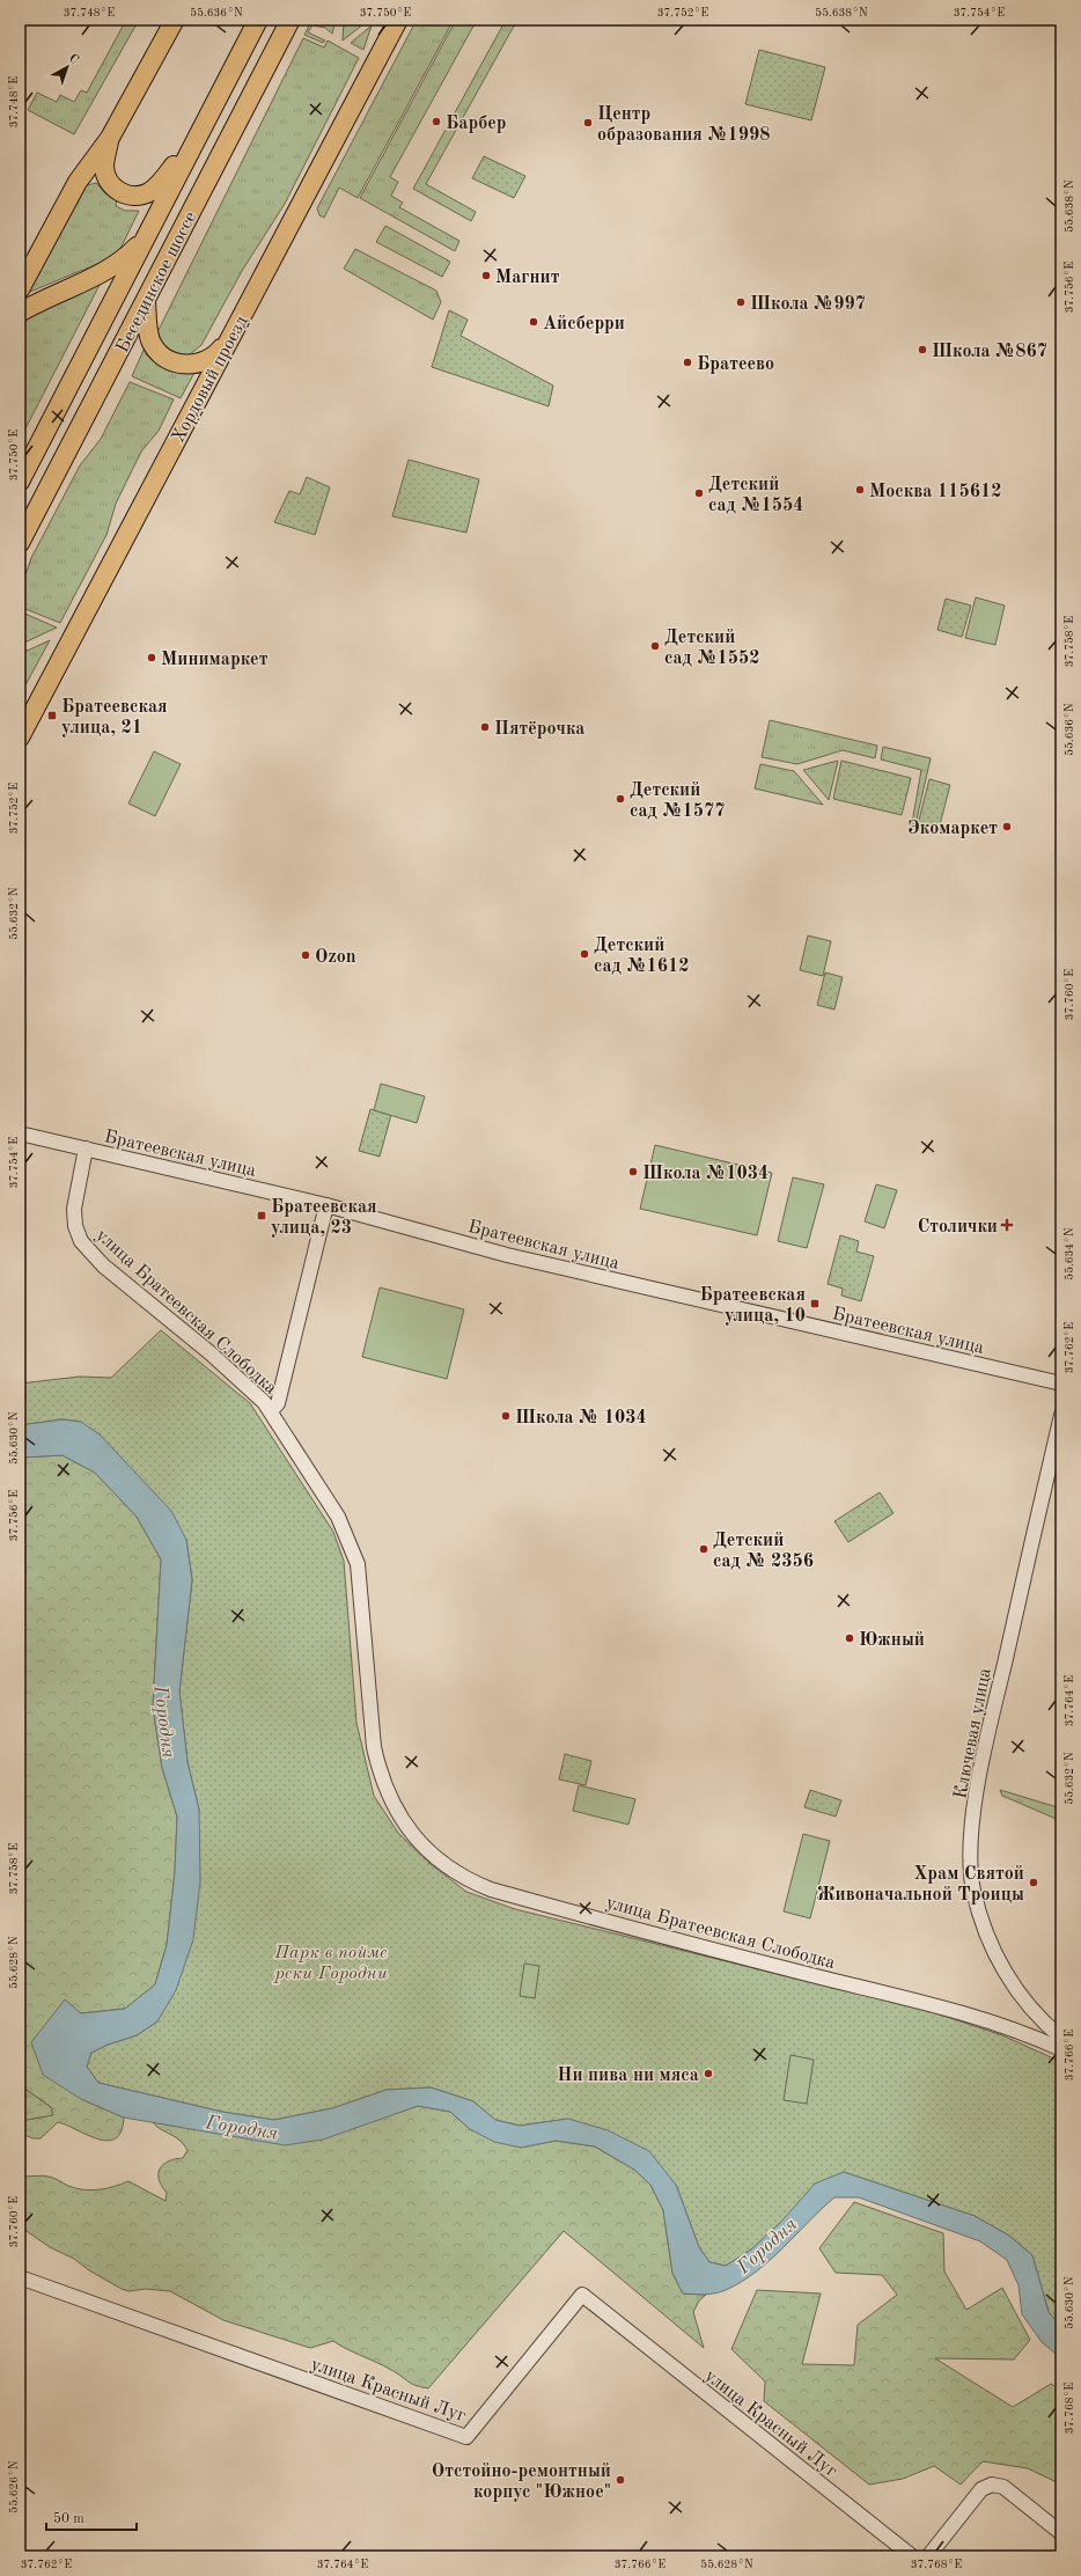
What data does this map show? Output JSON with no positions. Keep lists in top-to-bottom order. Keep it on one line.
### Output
{"streets":{"main road":["Бесединское шоссе","Хордовый проезд"],"street":["Братеевская улица","улица Братеевская Слободка","Ключевая улица","улица Красный Луг"]},"crossings":[["Братеевская улица","улица Братеевская Слободка"]],"water":["Городня"],"parks":["Парк в пойме реки Городни"],"places":{"other":["Барбер","Центр образования №1998","Магнит","Школа №997","Айсберри","Школа №867","Братеево","Москва 115612","Детский сад №1554","Детский сад №1552","Минимаркет","Пятёрочка","Детский сад №1577","Экомаркет","Детский сад №1612","Ozon","Школа №1034","Школа № 1034","Детский сад № 2356","Южный","Храм Святой Живоначальной Троицы","Ни пива ни мяса","Отстойно-ремонтный корпус \"Южное\""],"transit":["Братеевская улица, 21","Братеевская улица, 23","Братеевская улица, 10"],"health":["Столички"]},"scale_bar":"50 m","north":"top right","coordinates":["37.748°E","55.636°N","37.750°E","37.752°E","55.638°N","37.754°E","37.756°E","37.758°E","55.632°N","37.760°E","55.634°N","37.762°E","55.630°N","37.764°E","55.628°N","37.766°E","37.768°E","55.626°N"]}
